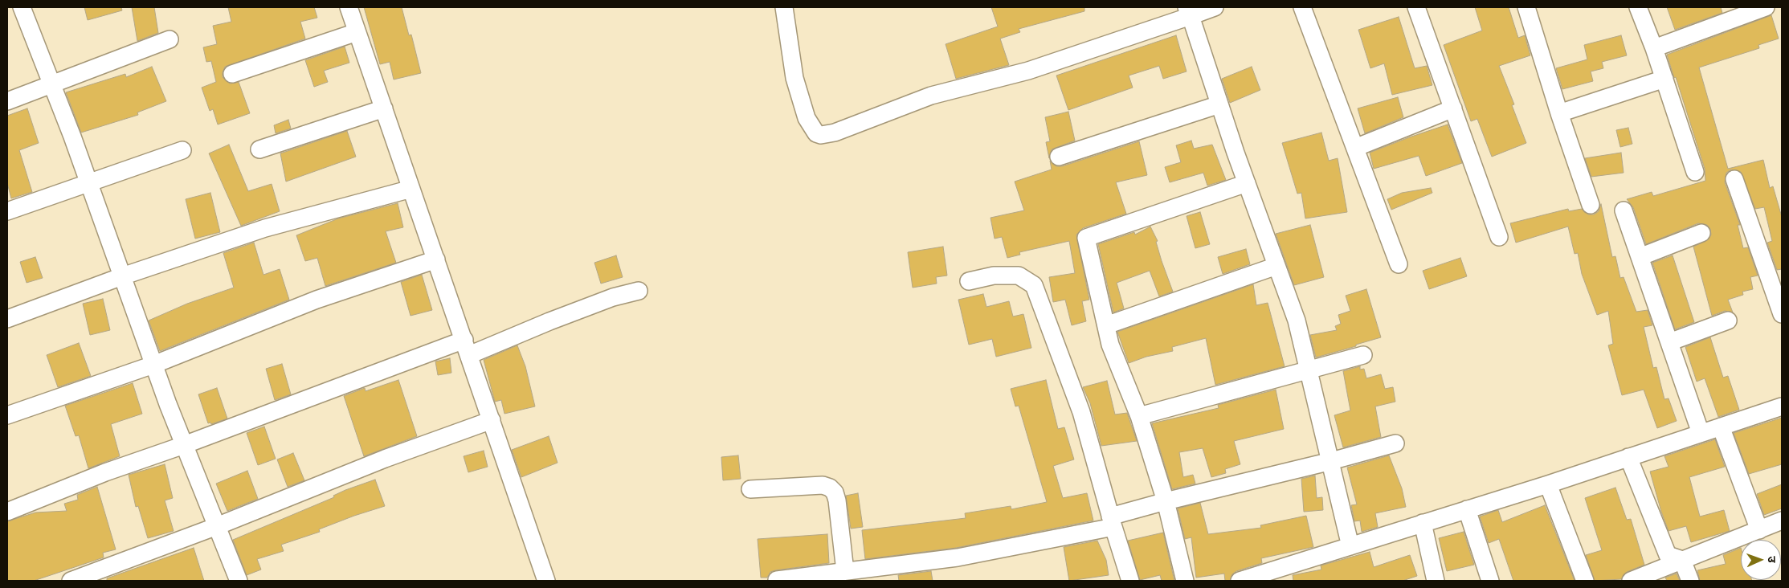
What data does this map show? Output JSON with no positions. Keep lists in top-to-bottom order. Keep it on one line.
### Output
{"north":"right"}
